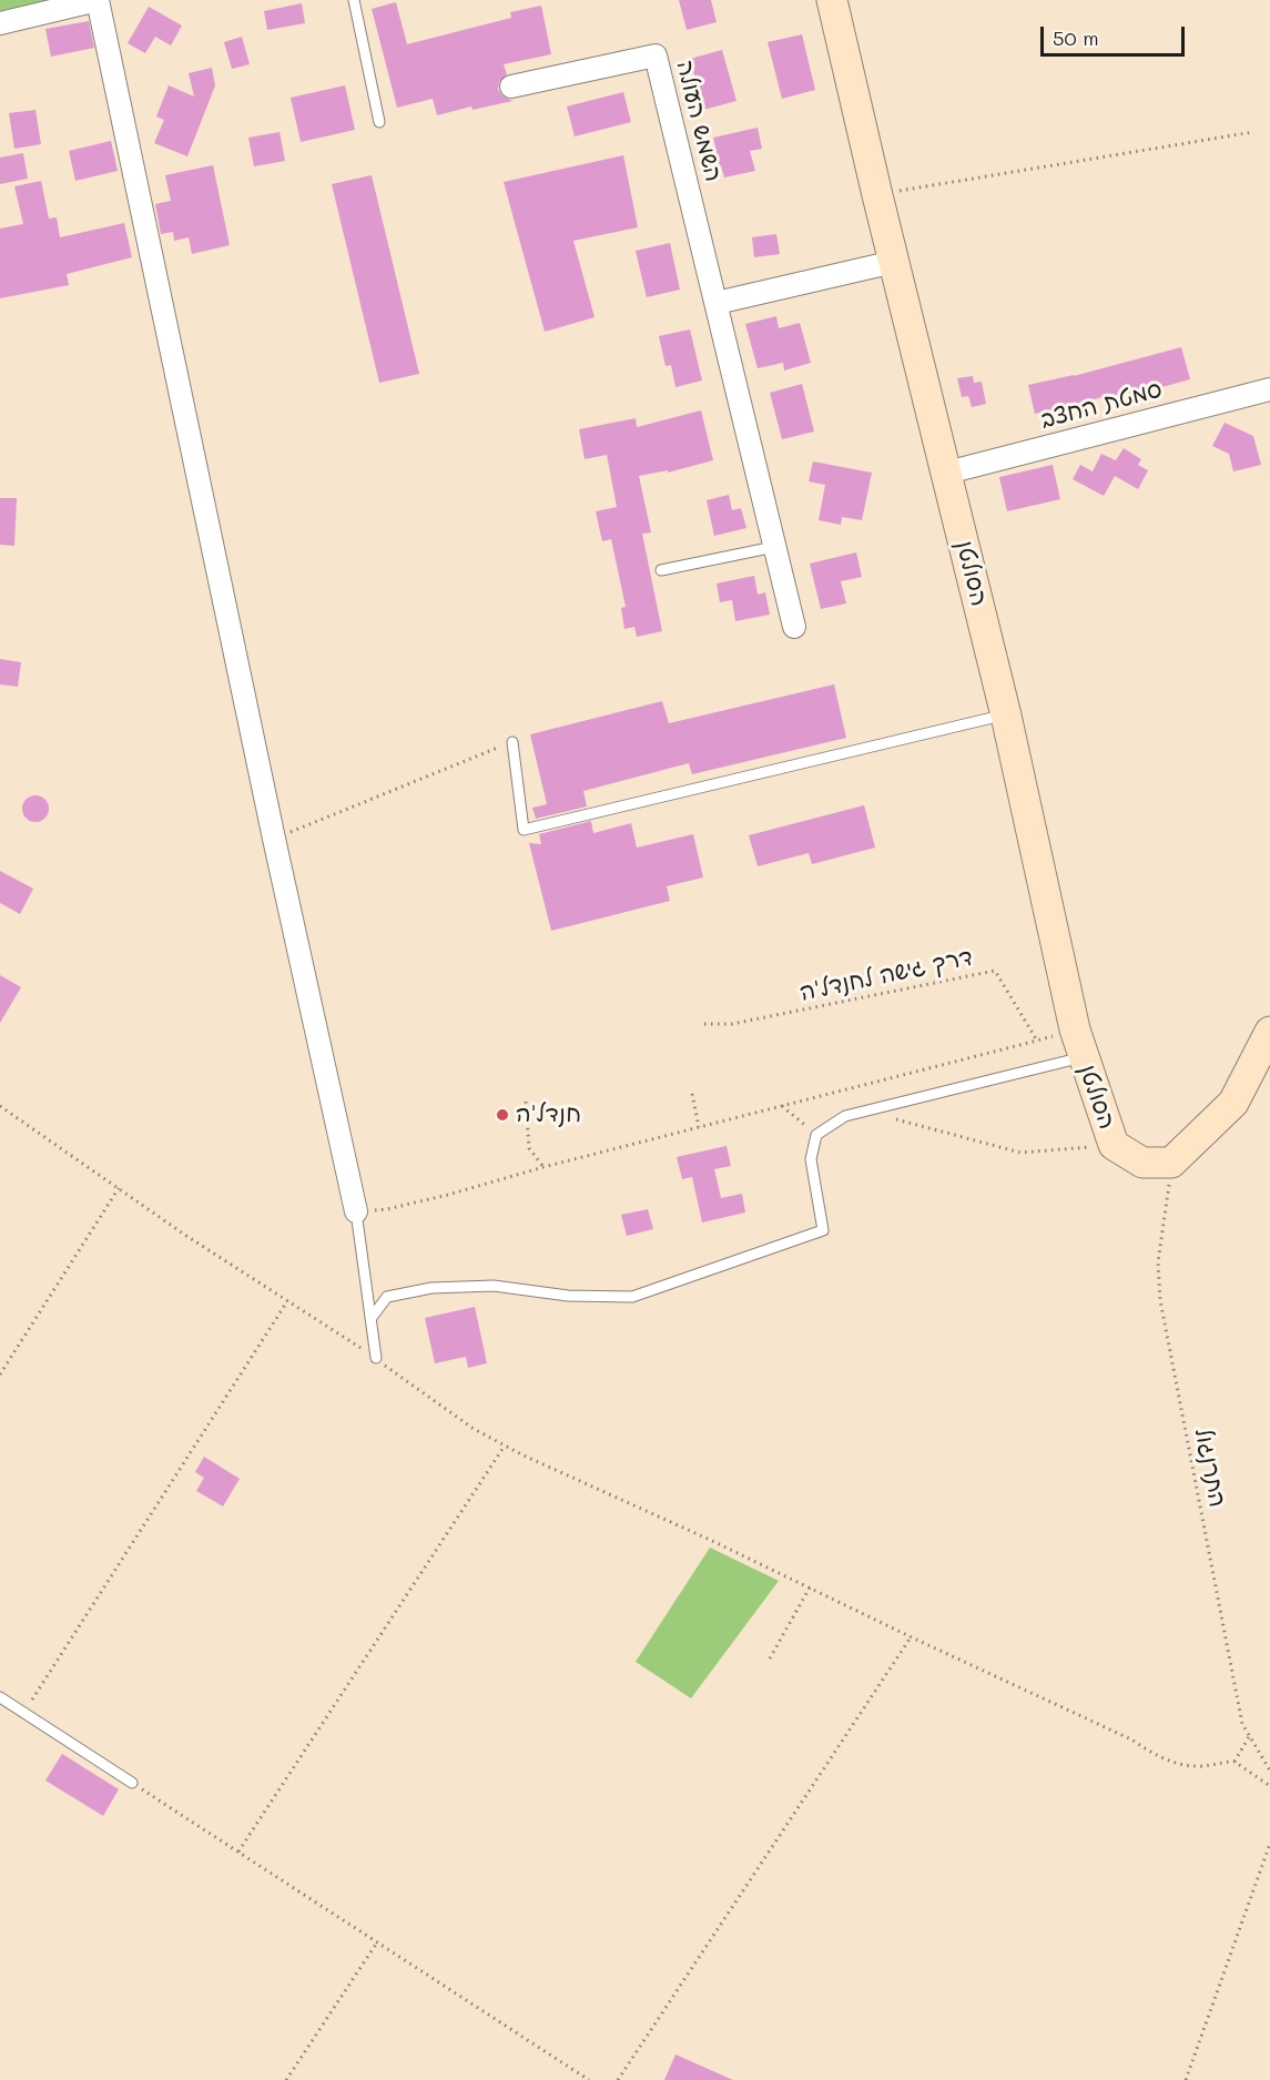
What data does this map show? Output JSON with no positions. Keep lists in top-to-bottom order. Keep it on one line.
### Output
{"streets":{"street":["השמש העולה","סמטת החצב","הסולטן"],"path":["דרך גישה לחנדל'ה","התרנגול"]},"crossings":[["סמטת החצב","הסולטן"]],"places":["חנדל'ה"],"scale_bar":"50 m"}
